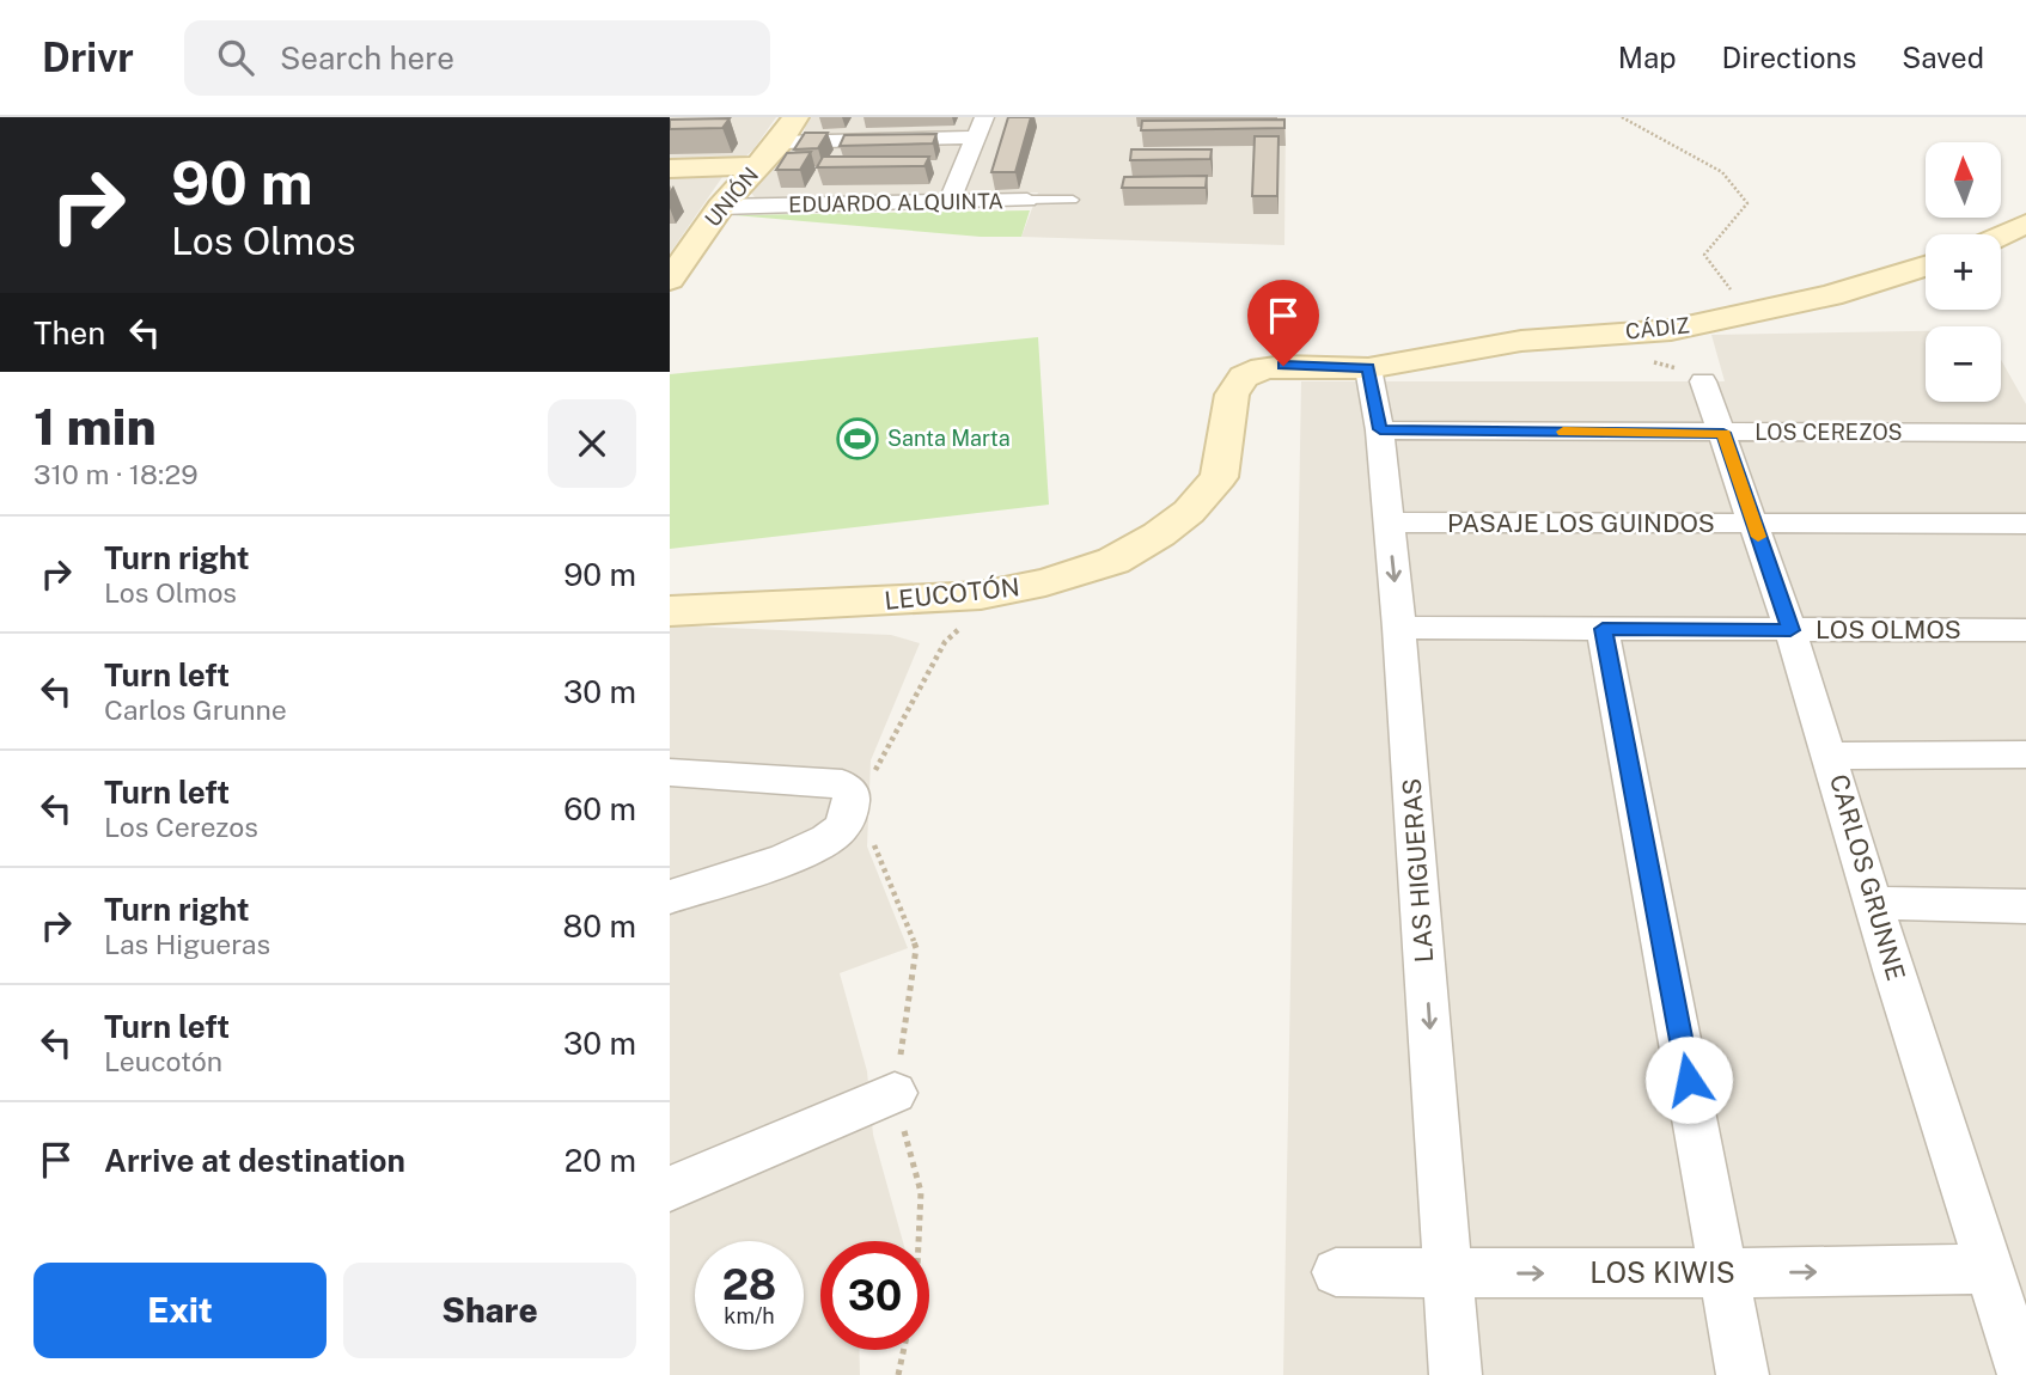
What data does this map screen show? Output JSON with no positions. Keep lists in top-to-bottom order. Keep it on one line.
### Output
{"streets":{"street":["UNIÓN","EDUARDO ALQUINTA","CÁDIZ","LOS CEREZOS","PASAJE LOS GUINDOS","LEUCOTÓN","LOS OLMOS","LAS HIGUERAS","CARLOS GRUNNE","LOS KIWIS"]},"crossings":[["UNIÓN","EDUARDO ALQUINTA"],["CÁDIZ","LEUCOTÓN"],["CÁDIZ","LAS HIGUERAS"],["LOS CEREZOS","LAS HIGUERAS"],["LOS CEREZOS","CARLOS GRUNNE"],["PASAJE LOS GUINDOS","LAS HIGUERAS"],["PASAJE LOS GUINDOS","CARLOS GRUNNE"],["LEUCOTÓN","LAS HIGUERAS"],["LOS OLMOS","LAS HIGUERAS"],["LOS OLMOS","CARLOS GRUNNE"],["LAS HIGUERAS","LOS KIWIS"],["CARLOS GRUNNE","LOS KIWIS"]],"one_way":["LOS KIWIS"],"places":{"sports":["Santa Marta"]},"north":"top","page":{"header":"Drivr","search":"Search here","nav":["Map","Directions","Saved"],"turn":["90 m","Los Olmos"],"map_buttons":["+","−"],"then":"Then","heading":["1 min","310 m · 18:29"],"list":[{"name":"Turn right","note":"Los Olmos","value":"90 m"},{"name":"Turn left","note":"Carlos Grunne","value":"30 m"},{"name":"Turn left","note":"Los Cerezos","value":"60 m"},{"name":"Turn right","note":"Las Higueras","value":"80 m"},{"name":"Turn left","note":"Leucotón","value":"30 m"},{"name":"Arrive at destination","value":"20 m"}],"speed":"28 km/h","limit":"30","buttons":["Exit","Share"]}}
